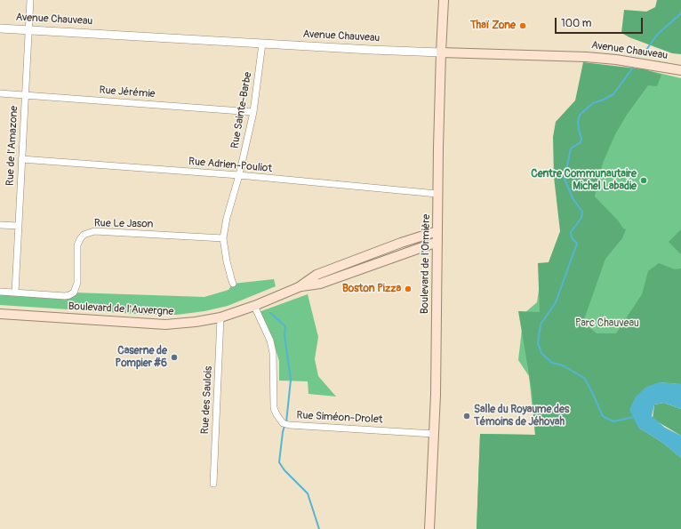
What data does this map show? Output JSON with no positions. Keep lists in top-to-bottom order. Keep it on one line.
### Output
{"streets":{"main road":["Avenue Chauveau","Boulevard de l'Ormière","Boulevard de l'Auvergne"],"street":["Rue Jérémie","Rue Sainte-Barbe","Rue de l'Amazone","Rue Adrien-Pouliot","Rue Le Jason","Rue des Saulois","Rue Siméon-Drolet"]},"crossings":[["Avenue Chauveau","Rue Sainte-Barbe"],["Avenue Chauveau","Rue de l'Amazone"],["Avenue Chauveau","Boulevard de l'Ormière"],["Rue Jérémie","Rue Sainte-Barbe"],["Rue Jérémie","Rue de l'Amazone"],["Rue Sainte-Barbe","Rue Adrien-Pouliot"],["Rue Sainte-Barbe","Rue Le Jason"],["Rue de l'Amazone","Rue Adrien-Pouliot"],["Rue de l'Amazone","Rue Le Jason"],["Rue Adrien-Pouliot","Boulevard de l'Ormière"],["Boulevard de l'Ormière","Boulevard de l'Auvergne"],["Boulevard de l'Ormière","Rue Siméon-Drolet"],["Boulevard de l'Auvergne","Rue des Saulois"],["Boulevard de l'Auvergne","Rue Siméon-Drolet"]],"parks":["Parc Chauveau"],"places":["Thaï Zone","Centre Communautaire Michel Labadie","Boston Pizza","Caserne de Pompier #6","Salle du Royaume des Témoins de Jéhovah"],"scale_bar":"100 m"}
